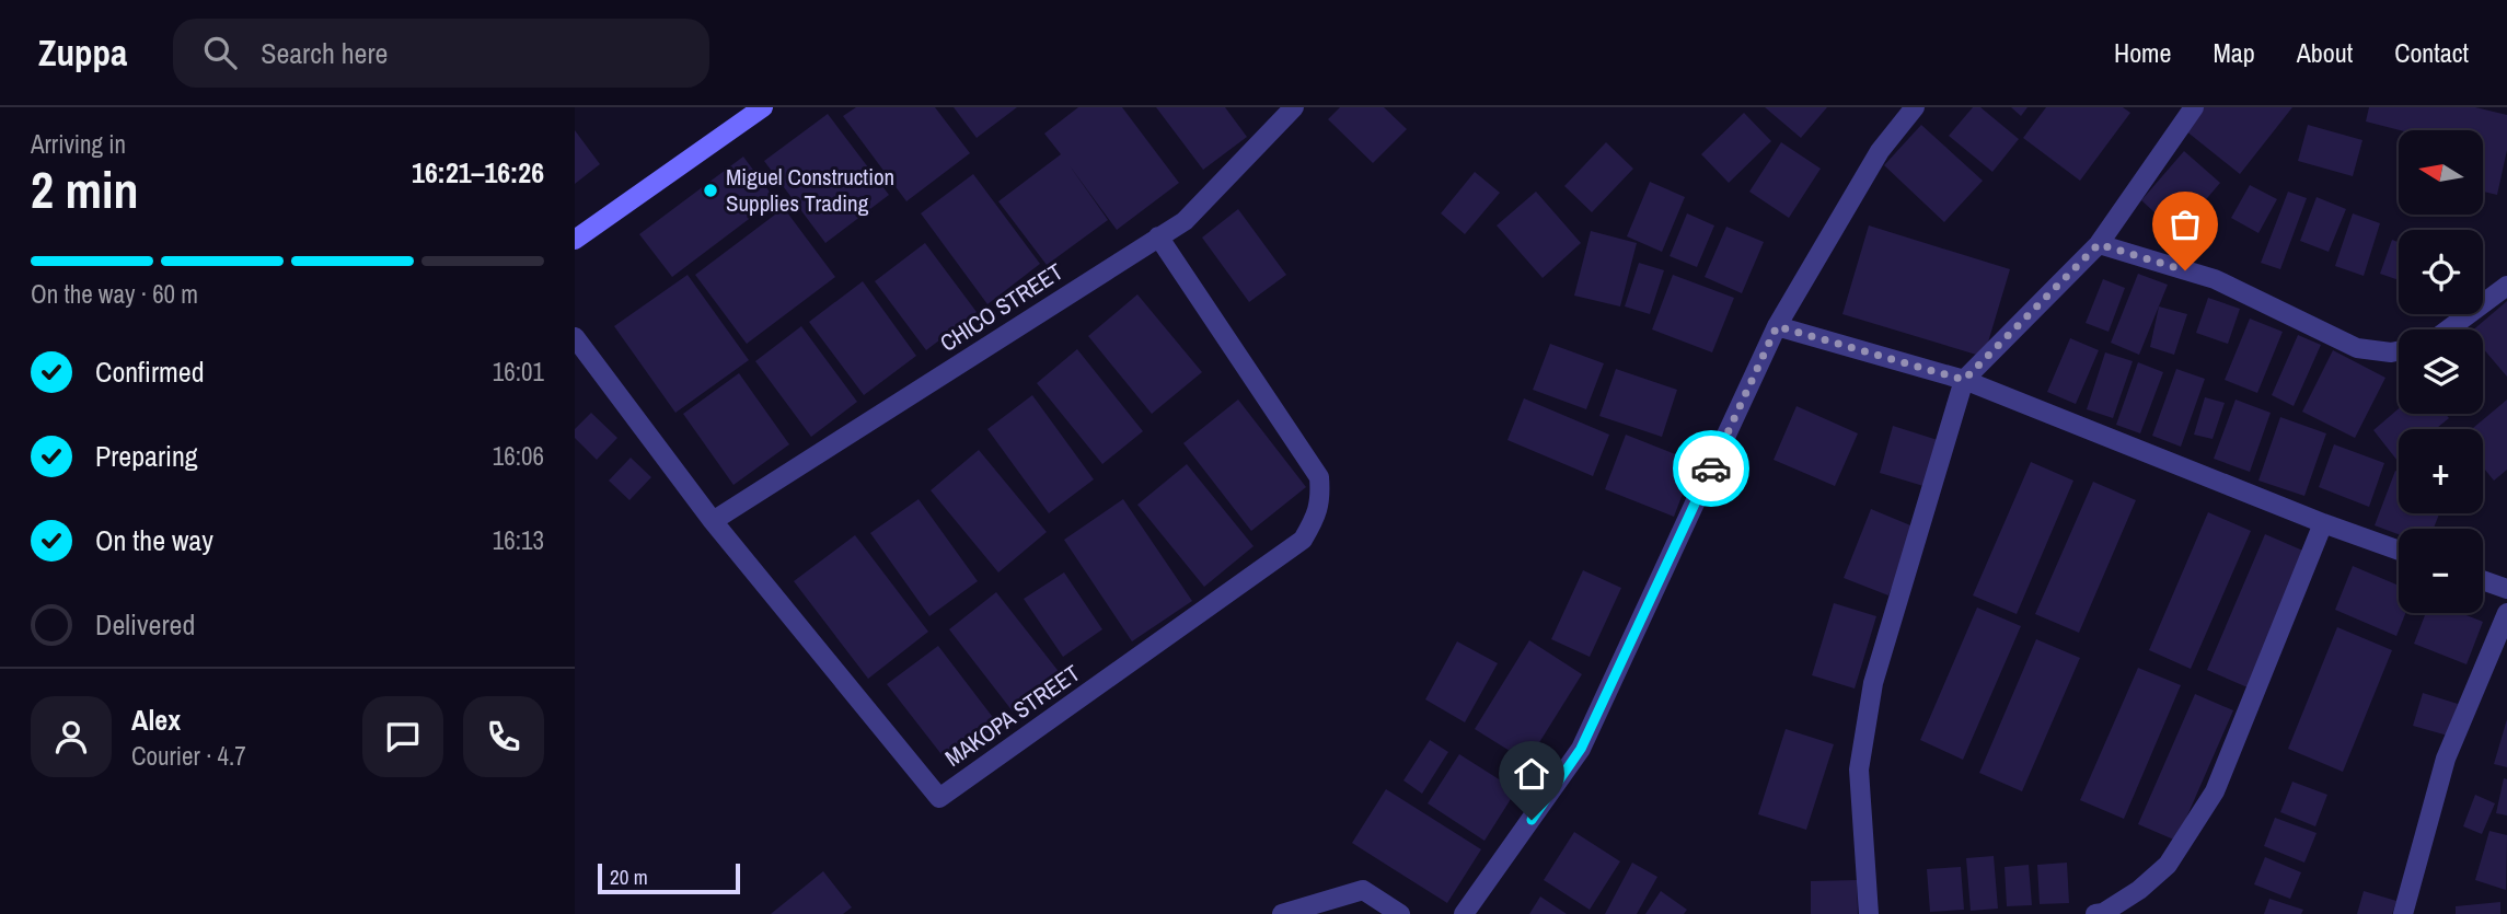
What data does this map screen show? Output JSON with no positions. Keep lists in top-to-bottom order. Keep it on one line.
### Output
{"streets":{"street":["CHICO STREET","MAKOPA STREET"]},"crossings":[["CHICO STREET","MAKOPA STREET"]],"places":["Miguel Construction Supplies Trading"],"scale_bar":"20 m","north":"left","page":{"header":"Zuppa","search":"Search here","nav":["Home","Map","About","Contact"],"heading":["2 min","Arriving in","16:21–16:26"],"panel":["Alex","Courier · 4.7"],"map_buttons":["+","−"],"bar":"On the way · 60 m","list":[["Confirmed","16:01"],["Preparing","16:06"],["On the way","16:13"],"Delivered"],"scale":"20 m"}}
